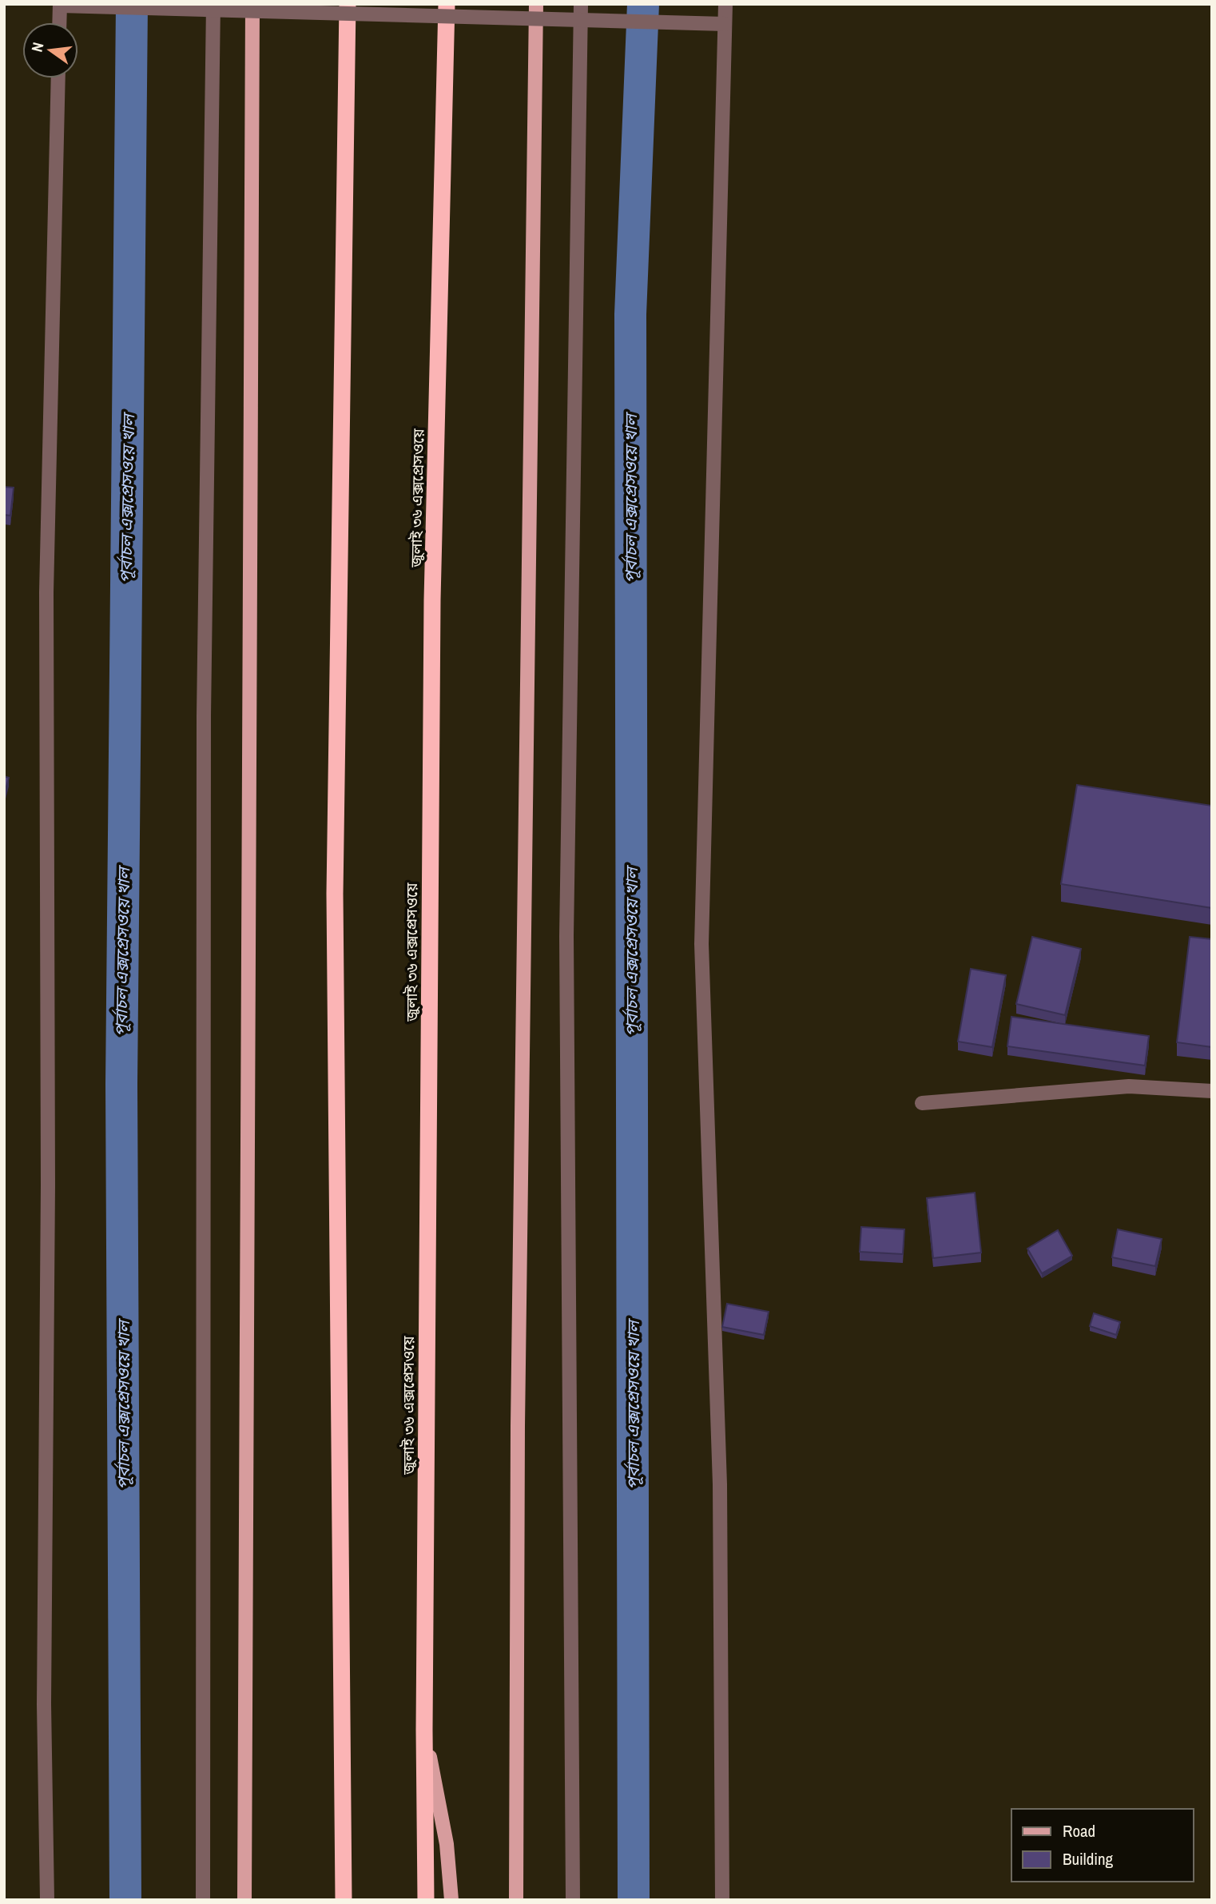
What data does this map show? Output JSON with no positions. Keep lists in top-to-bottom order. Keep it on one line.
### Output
{"streets":{"highway":["জুলাই ৩৬ এক্সপ্রেসওয়ে"]},"water":["পূর্বাচল এক্সপ্রেসওয়ে খাল"],"legend":["Road","Building"],"north":"left"}
